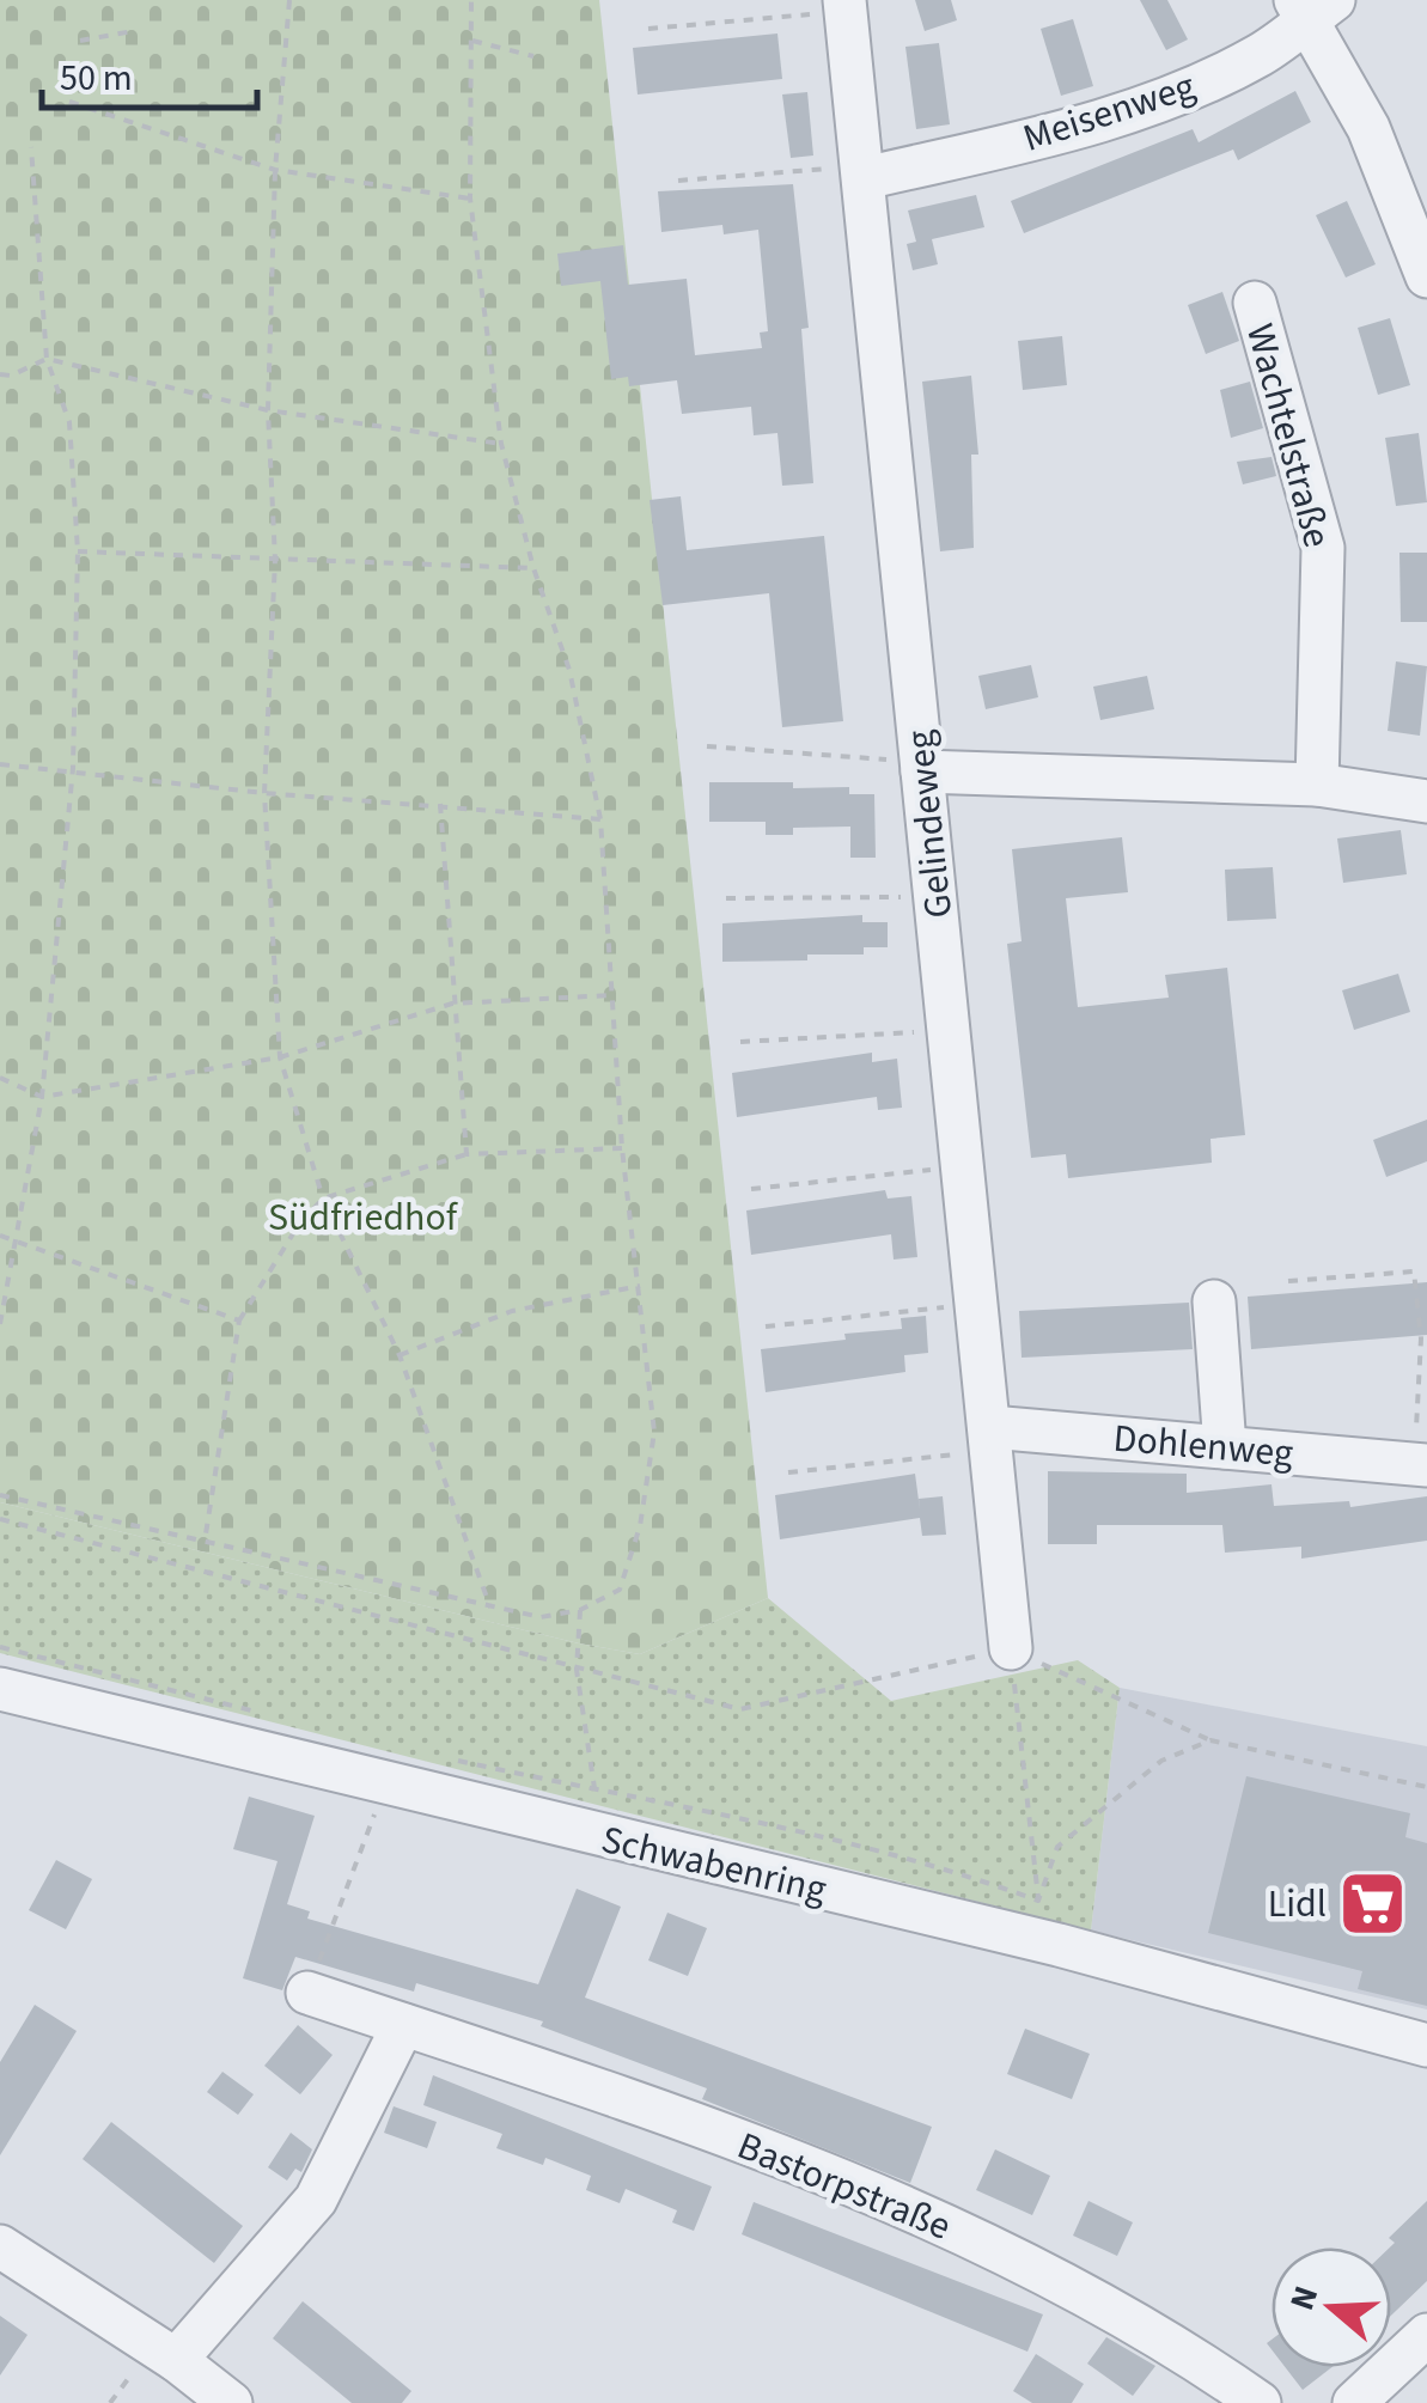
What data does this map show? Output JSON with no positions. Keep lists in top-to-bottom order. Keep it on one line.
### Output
{"streets":{"street":["Meisenweg","Wachtelstraße","Gelindeweg","Dohlenweg","Schwabenring","Bastorpstraße"]},"crossings":[["Meisenweg","Gelindeweg"],["Gelindeweg","Dohlenweg"]],"parks":["Südfriedhof"],"places":{"supermarket":["Lidl"]},"scale_bar":"50 m","north":"left"}
